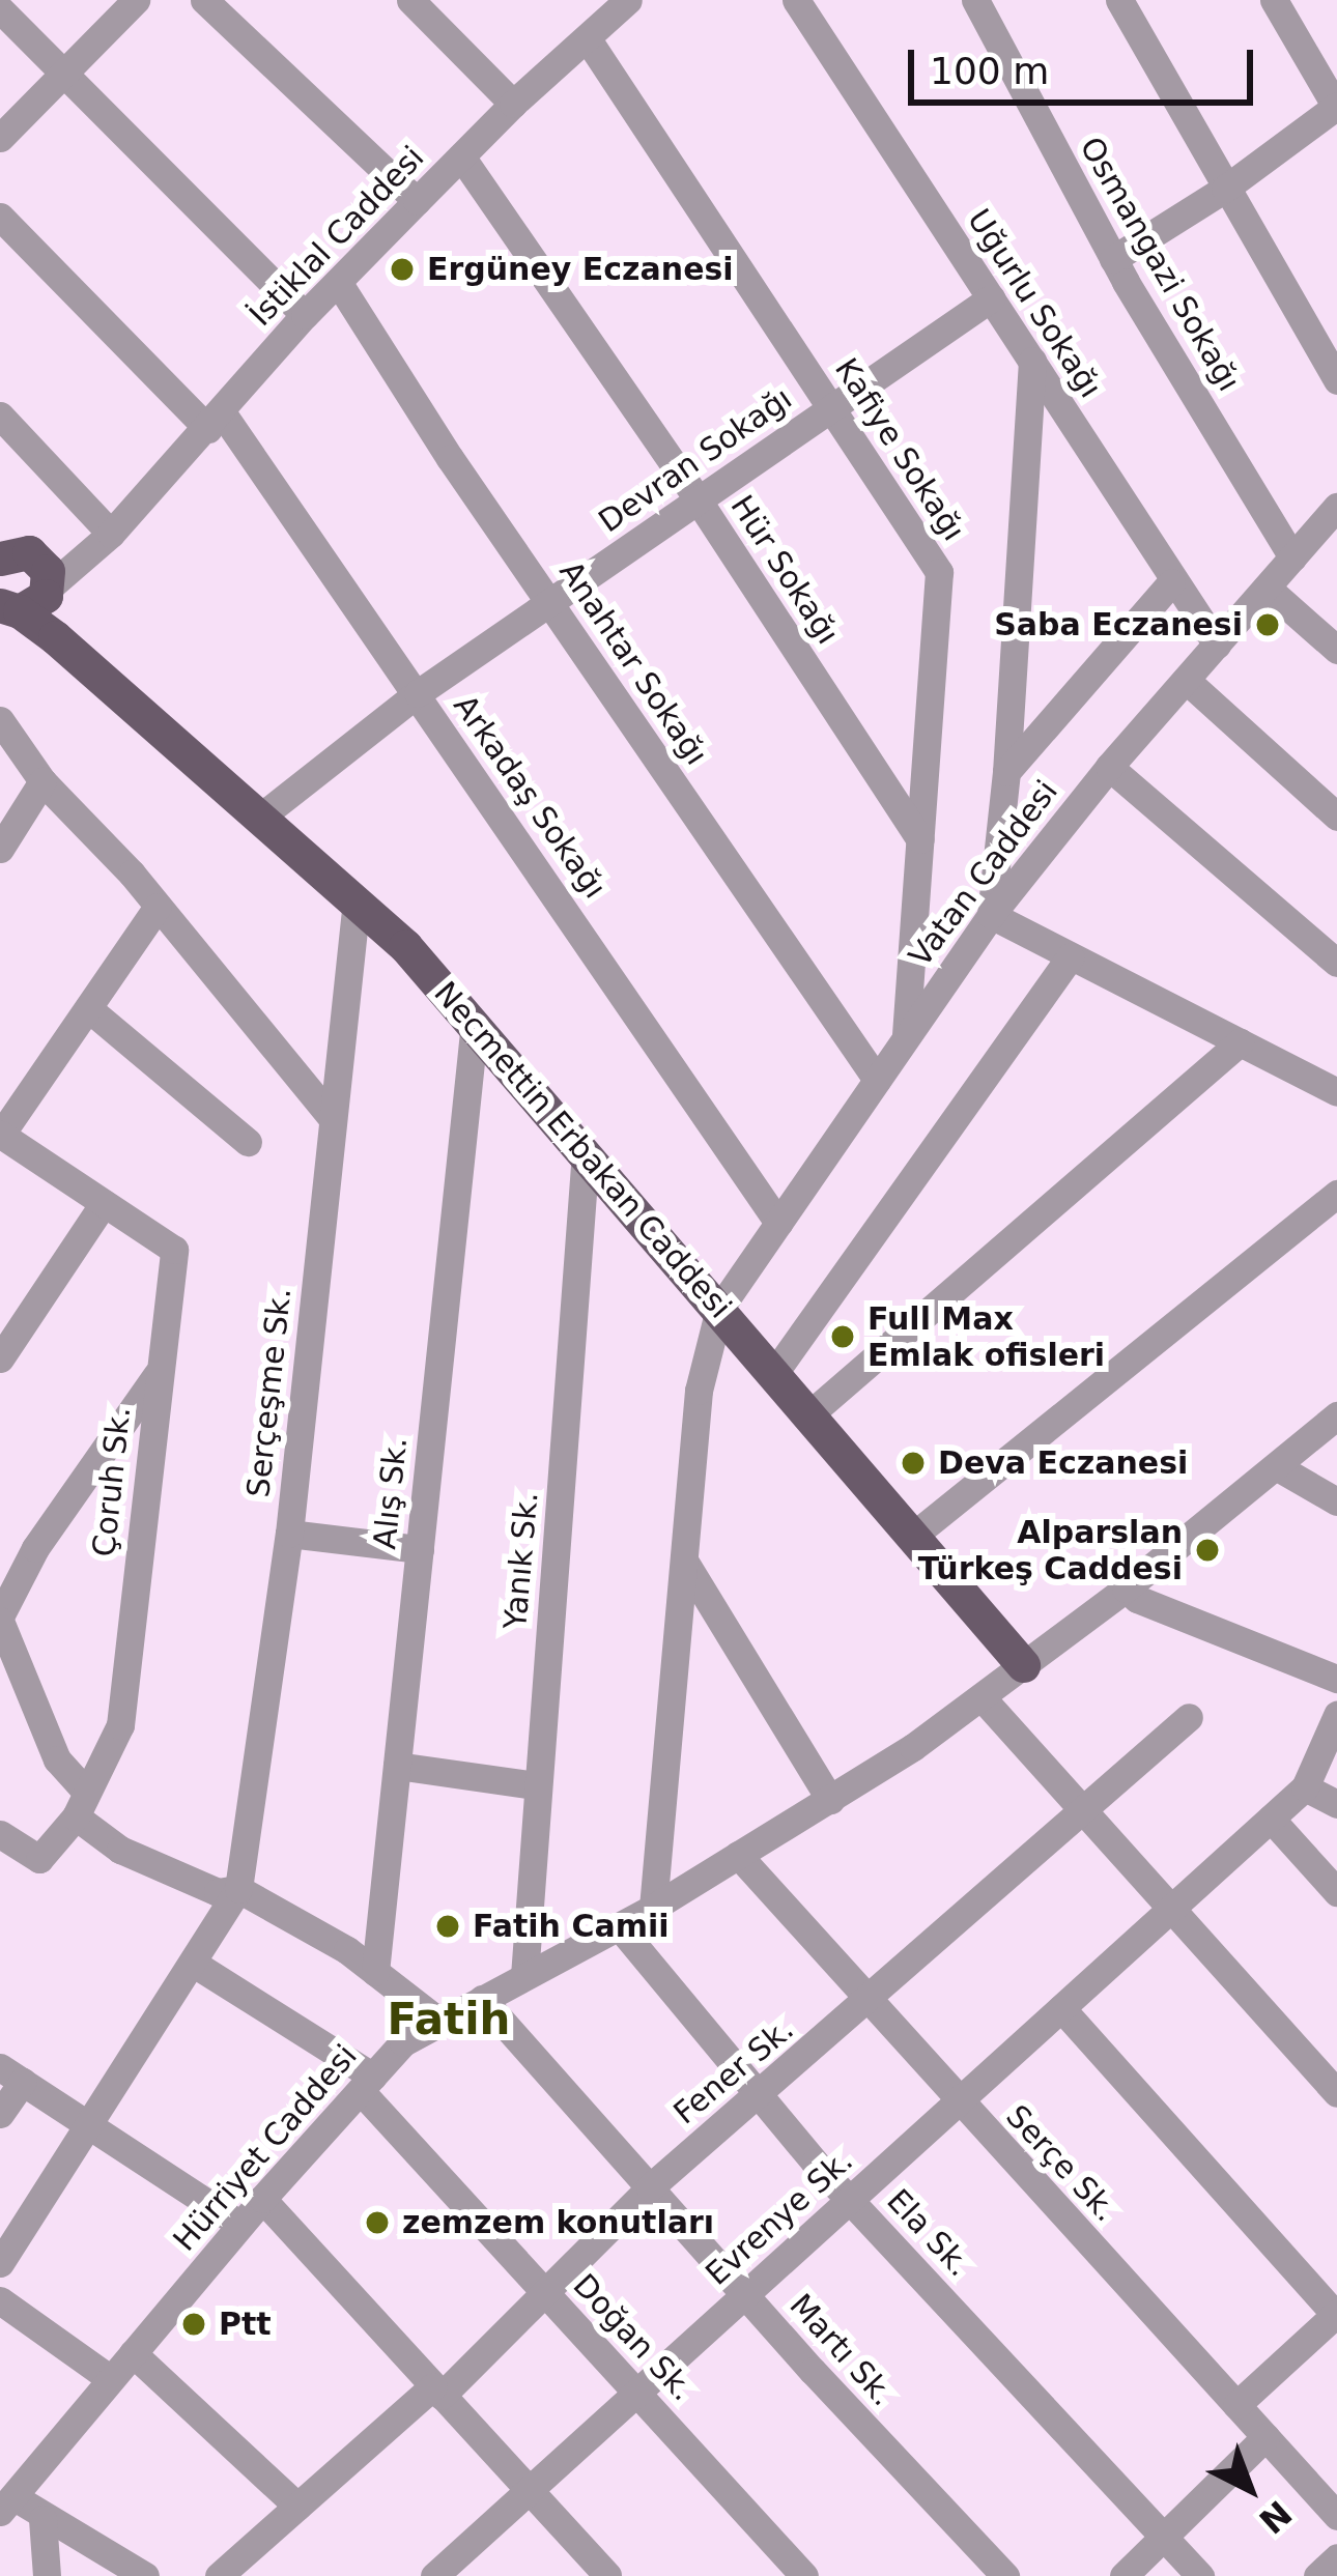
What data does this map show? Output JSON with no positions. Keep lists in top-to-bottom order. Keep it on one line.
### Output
{"streets":{"main road":["Necmettin Erbakan Caddesi"],"street":["İstiklal Caddesi","Osmangazi Sokağı","Uğurlu Sokağı","Kafiye Sokağı","Devran Sokağı","Hür Sokağı","Anahtar Sokağı","Arkadaş Sokağı","Vatan Caddesi","Serçeşme Sk.","Çoruh Sk.","Alış Sk.","Yanık Sk.","Fener Sk.","Hürriyet Caddesi","Serçe Sk.","Evrenye Sk.","Ela Sk.","Doğan Sk.","Martı Sk."]},"crossings":[["İstiklal Caddesi","Kafiye Sokağı"],["İstiklal Caddesi","Hür Sokağı"],["İstiklal Caddesi","Anahtar Sokağı"],["İstiklal Caddesi","Arkadaş Sokağı"],["İstiklal Caddesi","Necmettin Erbakan Caddesi"],["Osmangazi Sokağı","Vatan Caddesi"],["Uğurlu Sokağı","Devran Sokağı"],["Uğurlu Sokağı","Vatan Caddesi"],["Kafiye Sokağı","Devran Sokağı"],["Kafiye Sokağı","Hür Sokağı"],["Kafiye Sokağı","Vatan Caddesi"],["Devran Sokağı","Hür Sokağı"],["Devran Sokağı","Anahtar Sokağı"],["Devran Sokağı","Arkadaş Sokağı"],["Devran Sokağı","Necmettin Erbakan Caddesi"],["Anahtar Sokağı","Vatan Caddesi"],["Arkadaş Sokağı","Vatan Caddesi"],["Vatan Caddesi","Necmettin Erbakan Caddesi"],["Necmettin Erbakan Caddesi","Serçeşme Sk."],["Necmettin Erbakan Caddesi","Alış Sk."],["Necmettin Erbakan Caddesi","Yanık Sk."],["Necmettin Erbakan Caddesi","Hürriyet Caddesi"],["Yanık Sk.","Hürriyet Caddesi"],["Fener Sk.","Serçe Sk."],["Fener Sk.","Ela Sk."],["Fener Sk.","Doğan Sk."],["Fener Sk.","Martı Sk."],["Hürriyet Caddesi","Serçe Sk."],["Hürriyet Caddesi","Ela Sk."],["Hürriyet Caddesi","Doğan Sk."],["Hürriyet Caddesi","Martı Sk."],["Serçe Sk.","Evrenye Sk."],["Evrenye Sk.","Ela Sk."],["Evrenye Sk.","Doğan Sk."],["Evrenye Sk.","Martı Sk."]],"districts":["Fatih"],"places":["Ergüney Eczanesi","Saba Eczanesi","Full Max Emlak ofisleri","Deva Eczanesi","Alparslan Türkeş Caddesi","Fatih Camii","zemzem konutları","Ptt"],"scale_bar":"100 m","north":"bottom right"}
